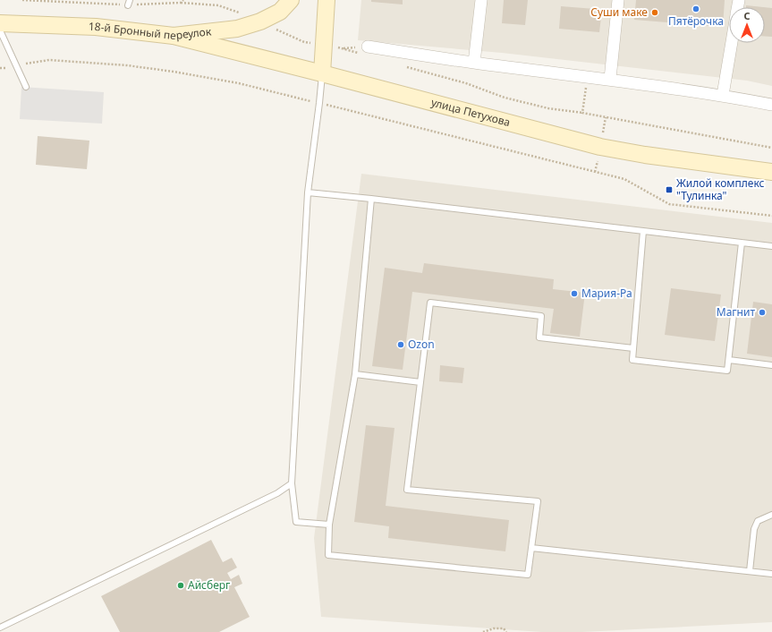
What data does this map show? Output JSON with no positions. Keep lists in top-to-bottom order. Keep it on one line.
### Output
{"streets":{"street":["18-й Бронный переулок","улица Петухова"]},"crossings":[["18-й Бронный переулок","улица Петухова"]],"places":{"other":["Пятёрочка","Суши маке","Мария-Ра","Магнит","Ozon","Айсберг"],"transit":["Жилой комплекс \"Тулинка\""]},"north":"top"}
